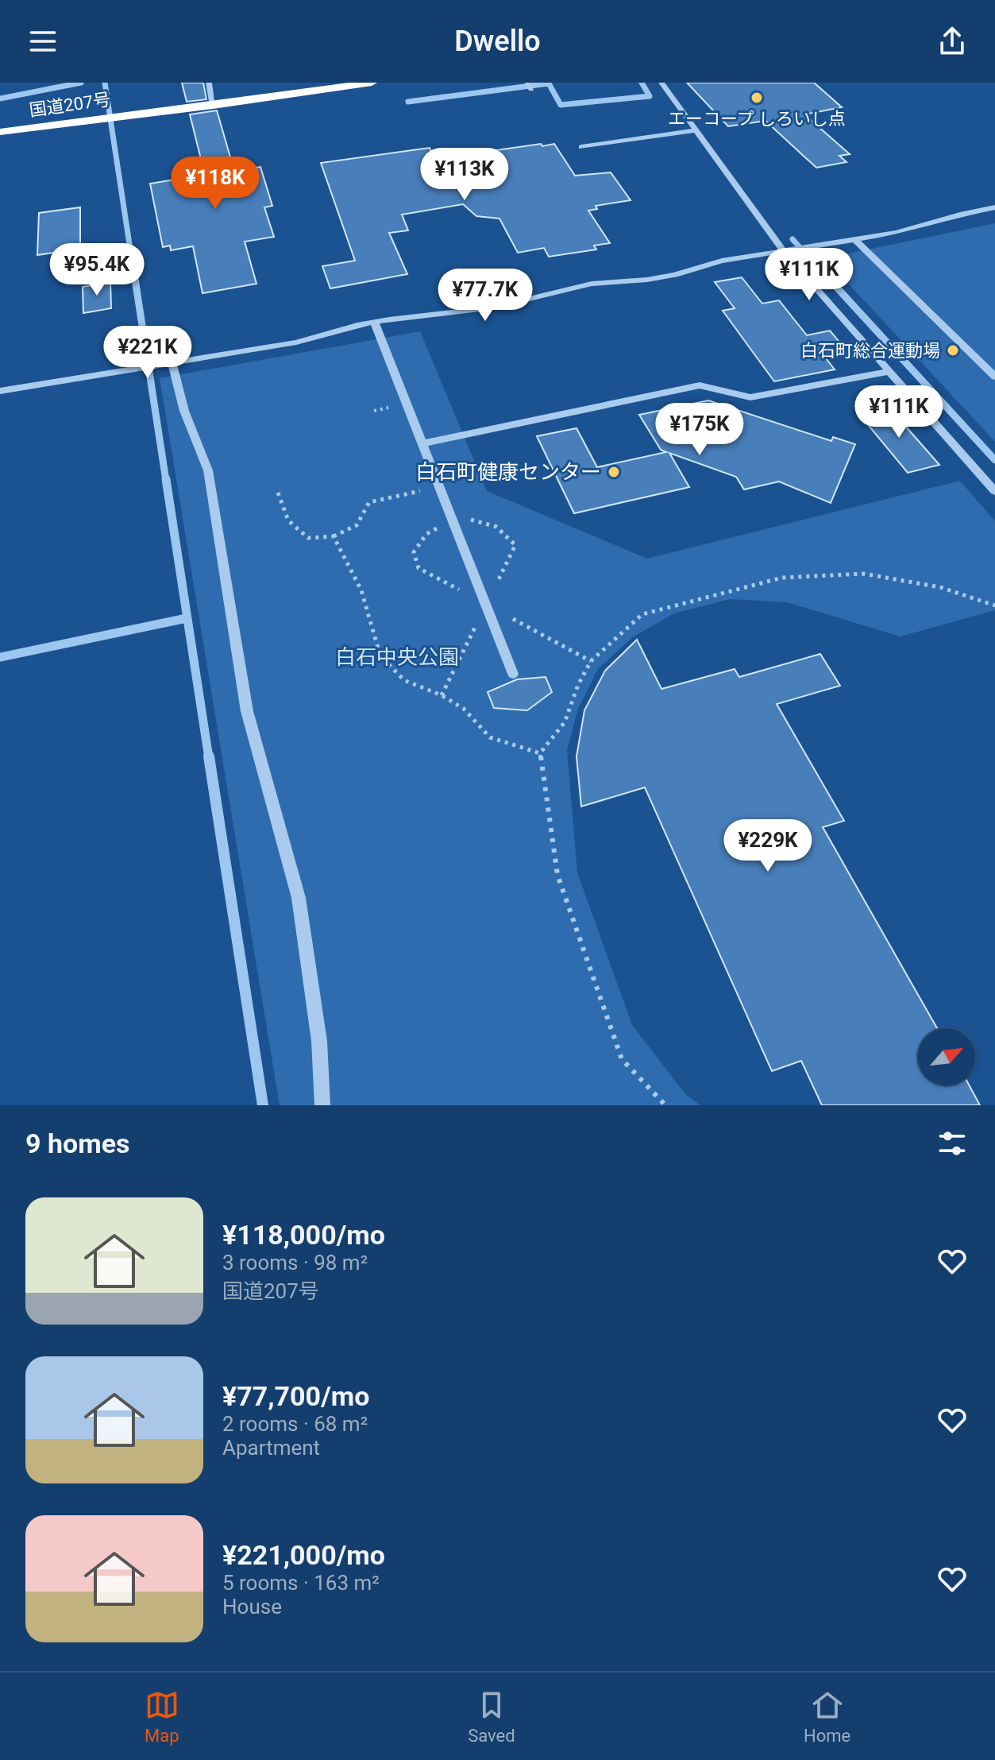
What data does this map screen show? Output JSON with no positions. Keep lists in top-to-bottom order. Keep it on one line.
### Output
{"streets":{"highway":["国道207号"]},"parks":["白石中央公園"],"places":["エーコープ しろいし点","白石町総合運動場","白石町健康センター"],"north":"top right","page":{"header":"Dwello","price":["¥113K","¥118K","¥95.4K","¥111K","¥77.7K","¥221K","¥111K","¥175K","¥229K"],"heading":"9 homes","list":[{"name":"¥118,000/mo","note":"3 rooms · 98 m² · 国道207号"},{"name":"¥77,700/mo","note":"2 rooms · 68 m² · Apartment"},{"name":"¥221,000/mo","note":"5 rooms · 163 m² · House"}],"tabs":["Map","Saved","Home"]}}
